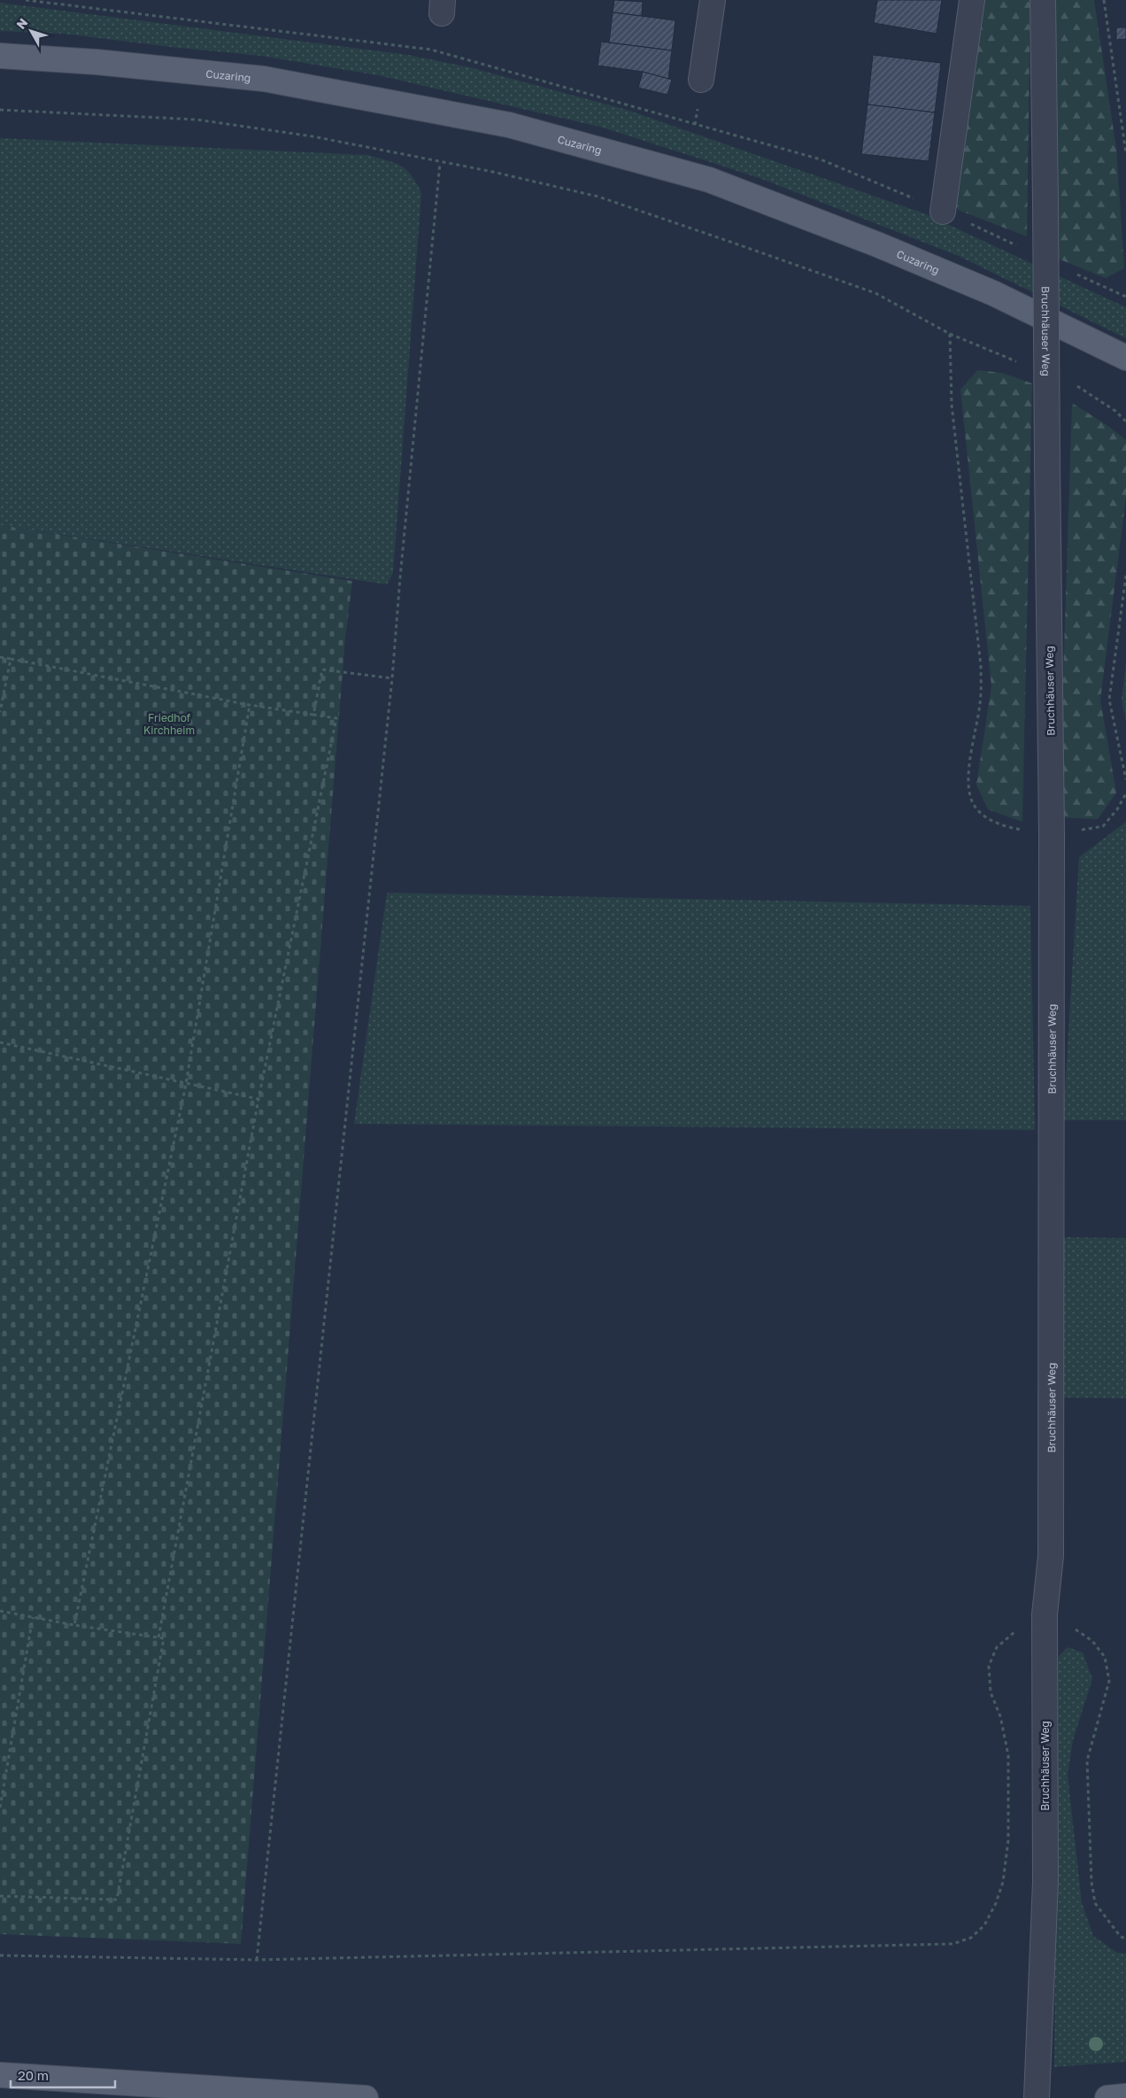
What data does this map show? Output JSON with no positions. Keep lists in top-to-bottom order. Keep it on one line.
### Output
{"streets":{"main road":["Cuzaring"],"street":["Bruchhäuser Weg"]},"parks":["Friedhof Kirchheim"],"scale_bar":"20 m","north":"top left"}
